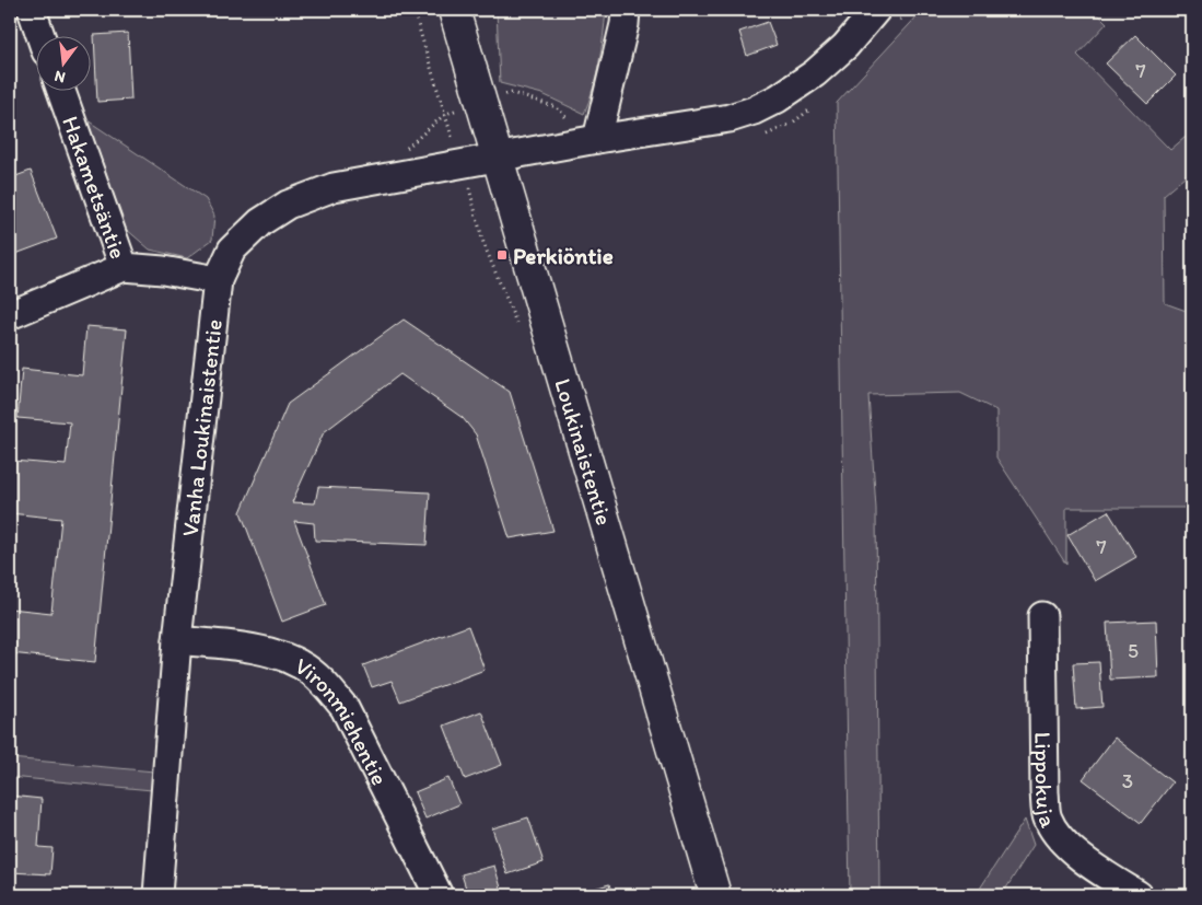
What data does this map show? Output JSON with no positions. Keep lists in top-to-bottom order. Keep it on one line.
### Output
{"streets":{"street":["Hakametsäntie","Vanha Loukinaistentie","Loukinaistentie","Vironmiehentie","Lippokuja"]},"crossings":[["Hakametsäntie","Vanha Loukinaistentie"],["Vanha Loukinaistentie","Loukinaistentie"],["Vanha Loukinaistentie","Vironmiehentie"]],"places":{"transit":["Perkiöntie"]},"house_numbers":["7","7","5","3"],"north":"bottom"}
